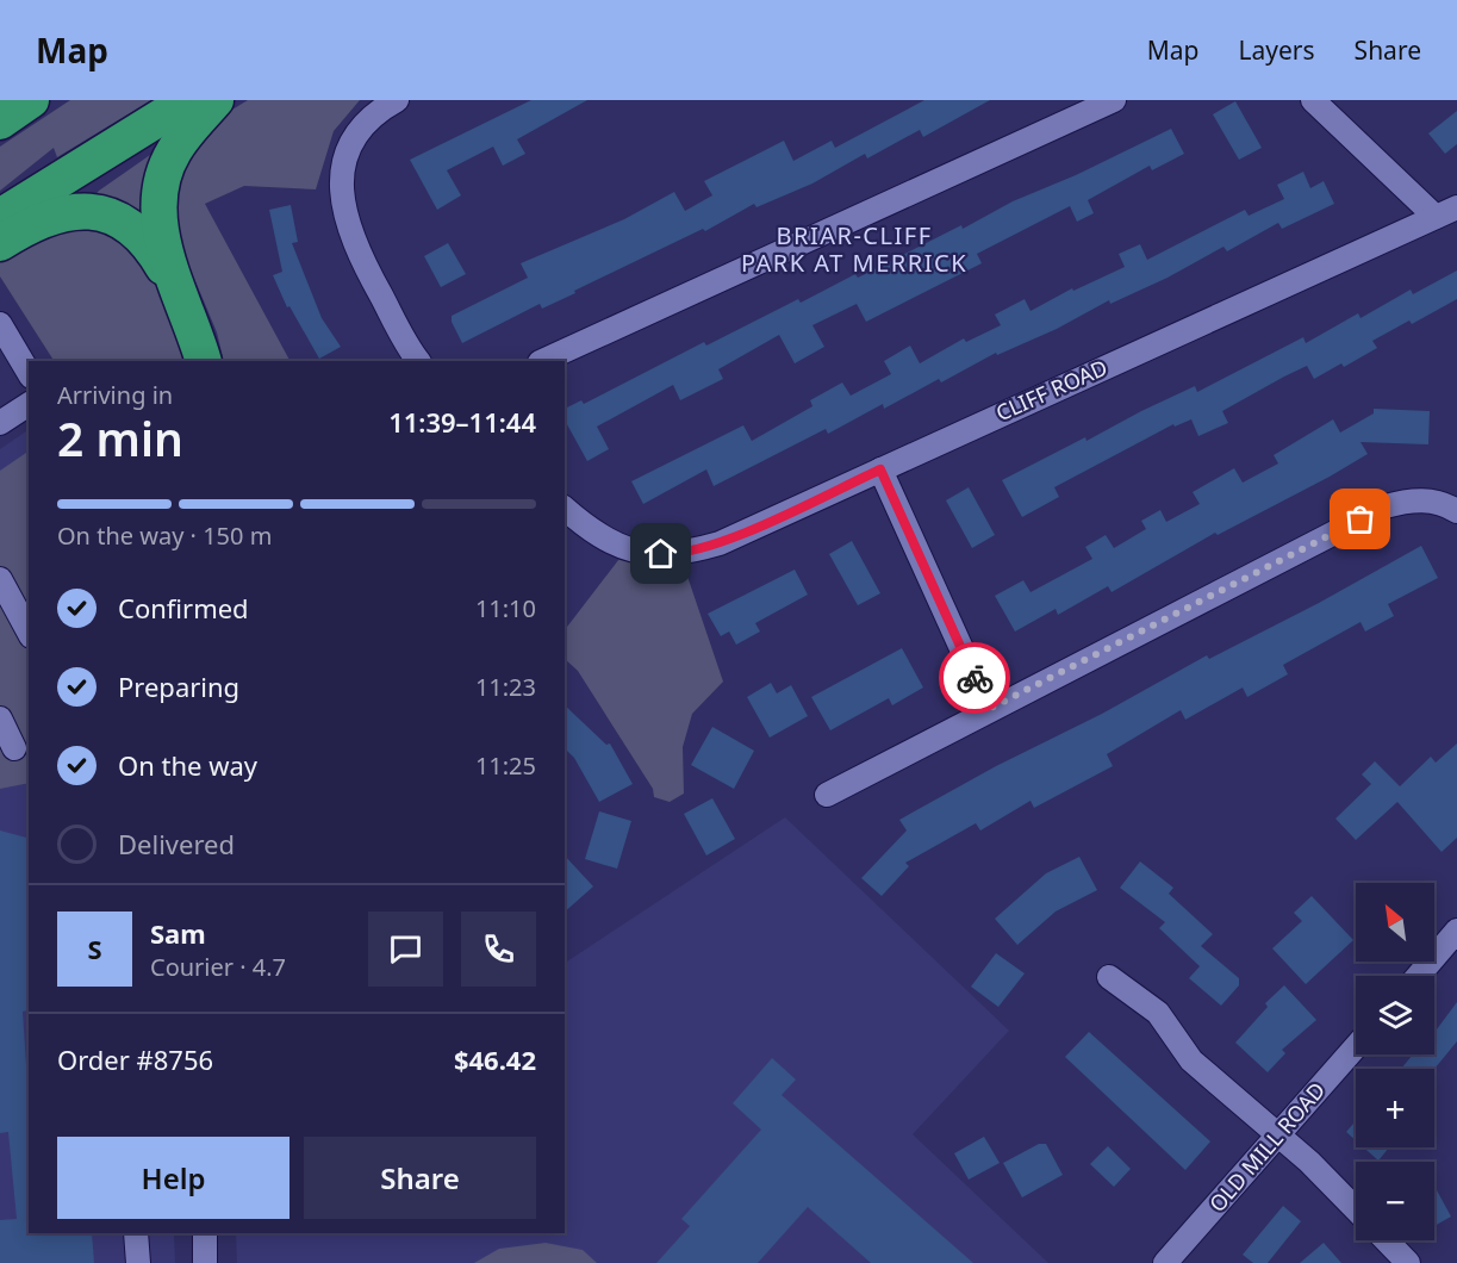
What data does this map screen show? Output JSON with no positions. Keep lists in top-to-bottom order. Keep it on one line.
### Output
{"streets":{"street":["CLIFF ROAD","OLD MILL ROAD"]},"districts":["BRIAR-CLIFF PARK AT MERRICK"],"north":"top left","page":{"header":"Map","nav":["Map","Layers","Share"],"heading":["2 min","Arriving in","11:39–11:44"],"panel":["Sam","Courier · 4.7","Order #8756","$46.42"],"bar":"On the way · 150 m","list":[["Confirmed","11:10"],["Preparing","11:23"],["On the way","11:25"],"Delivered"],"map_buttons":["+","−"],"round":"S","buttons":["Help","Share"]}}
